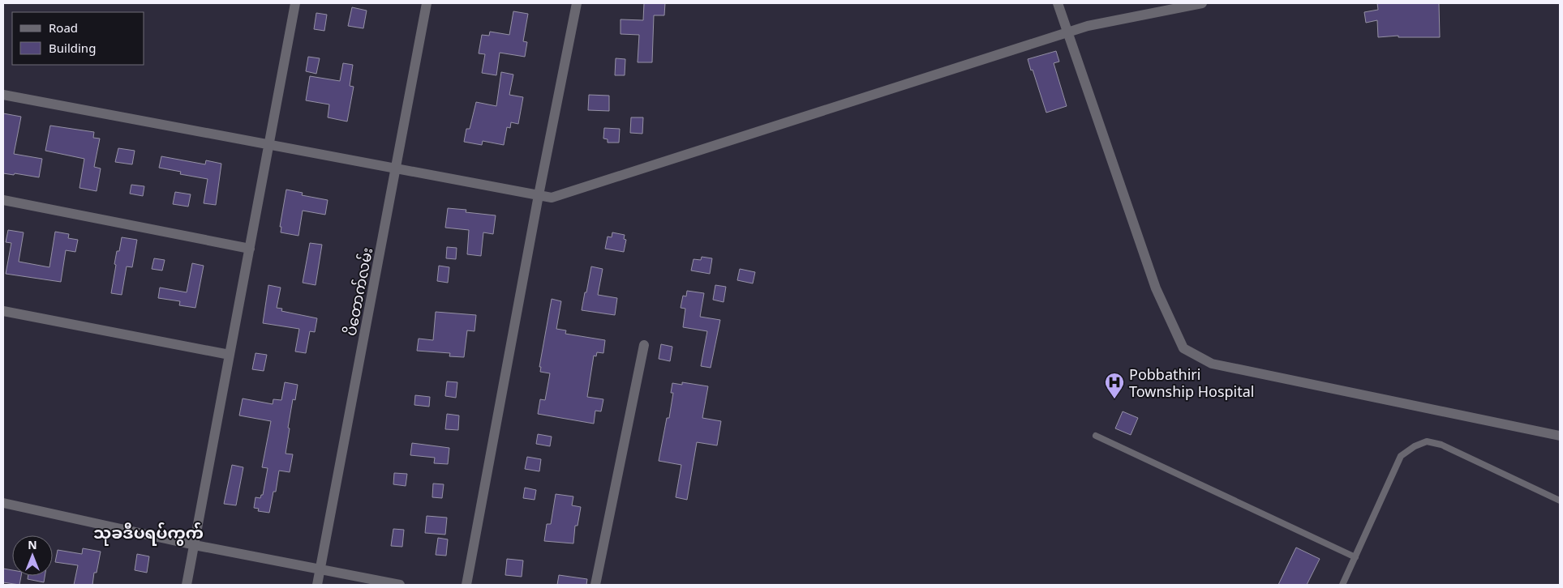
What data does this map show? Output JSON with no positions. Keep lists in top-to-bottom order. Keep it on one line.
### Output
{"streets":{"street":["ပိတောက်လမ်း"]},"districts":["သုခဒီပရပ်ကွက်"],"places":{"hospital":["Pobbathiri Township Hospital"]},"legend":["Road","Building"],"north":"top"}
